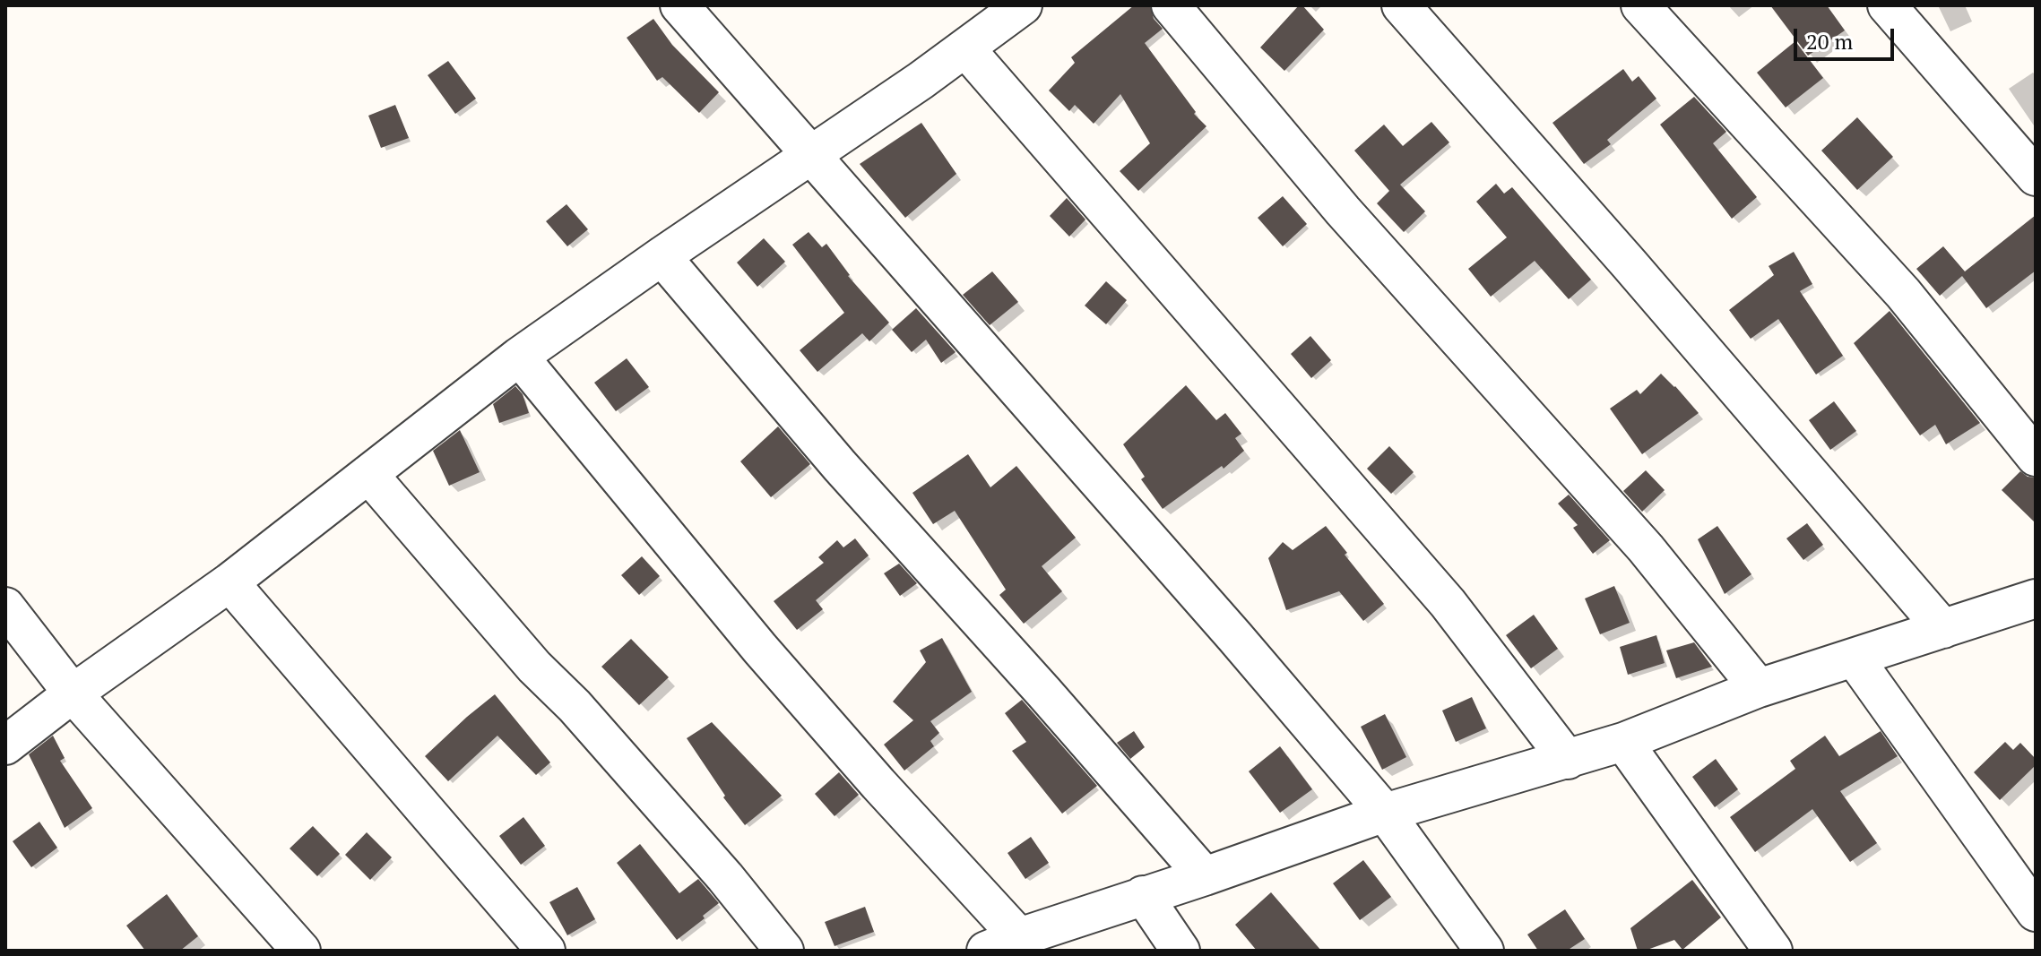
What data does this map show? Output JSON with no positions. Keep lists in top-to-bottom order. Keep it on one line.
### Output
{"scale_bar":"20 m"}
